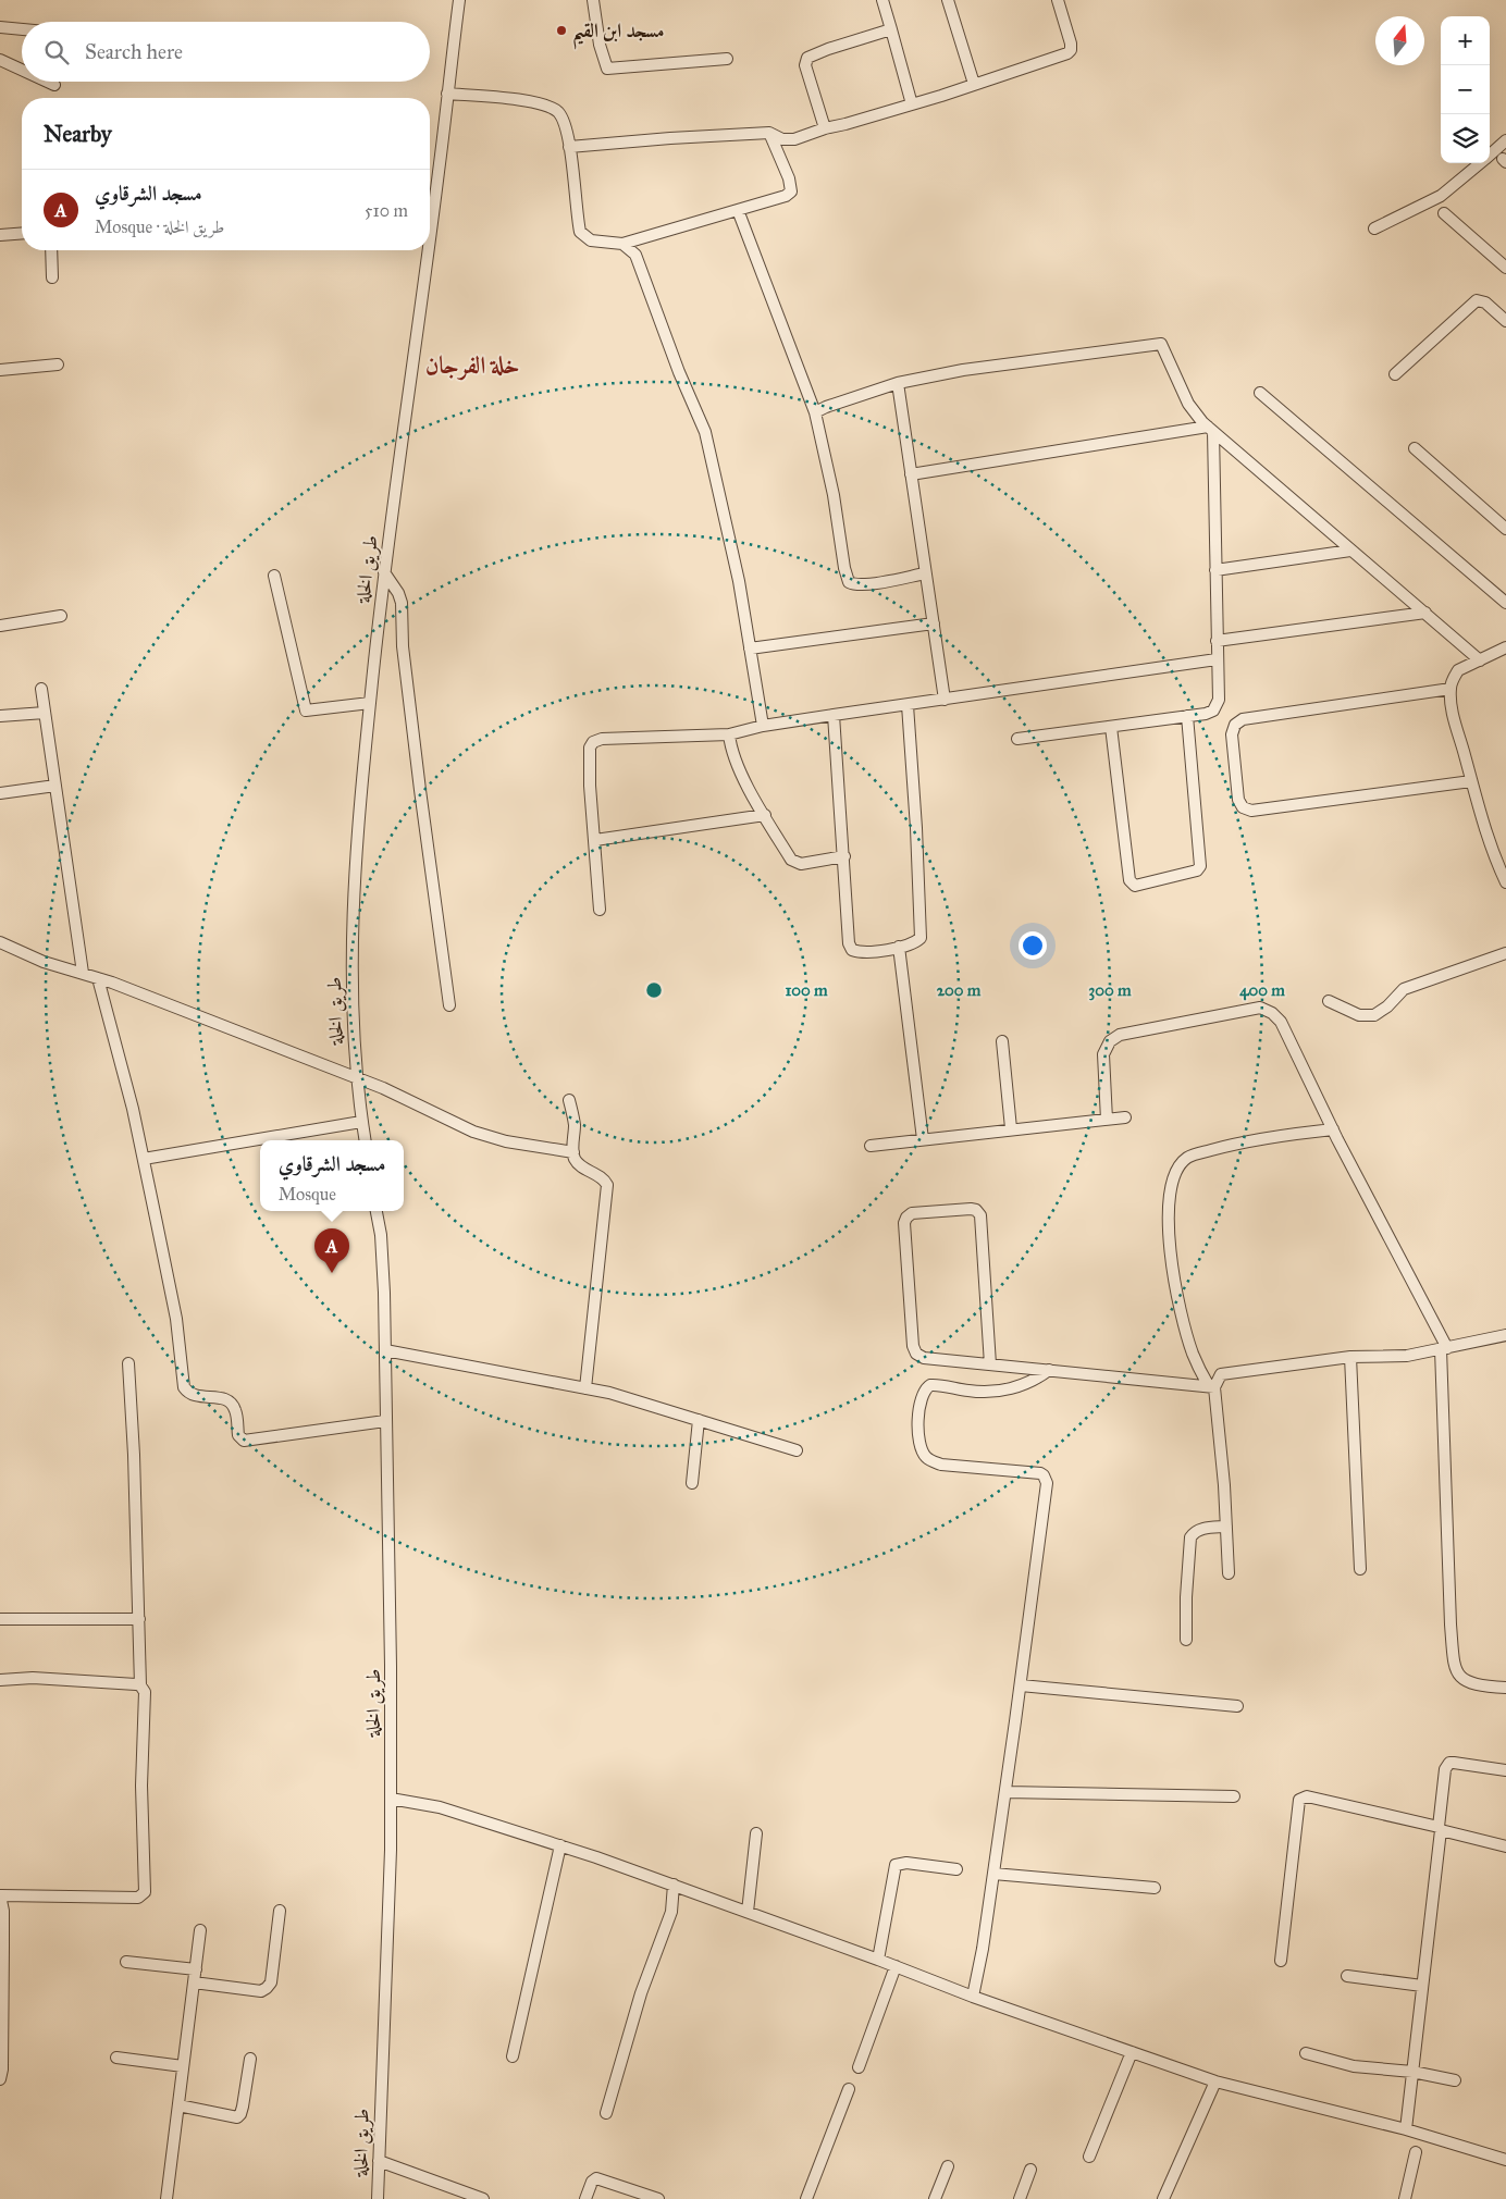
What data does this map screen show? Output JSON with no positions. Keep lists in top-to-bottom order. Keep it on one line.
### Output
{"streets":{"street":["طريق الخلة"]},"districts":["خلة الفرجان"],"places":["مسجد ابن القيم"],"north":"top","page":{"map_buttons":["+","−"],"search":"Search here","heading":"Nearby","list":[{"mark":"A","name":"مسجد الشرقاوي","note":"Mosque · طريق الخلة","value":"510 m"}],"popup":["مسجد الشرقاوي","Mosque"],"pins":"A"},"rings":["100 m","200 m","300 m","400 m"]}
